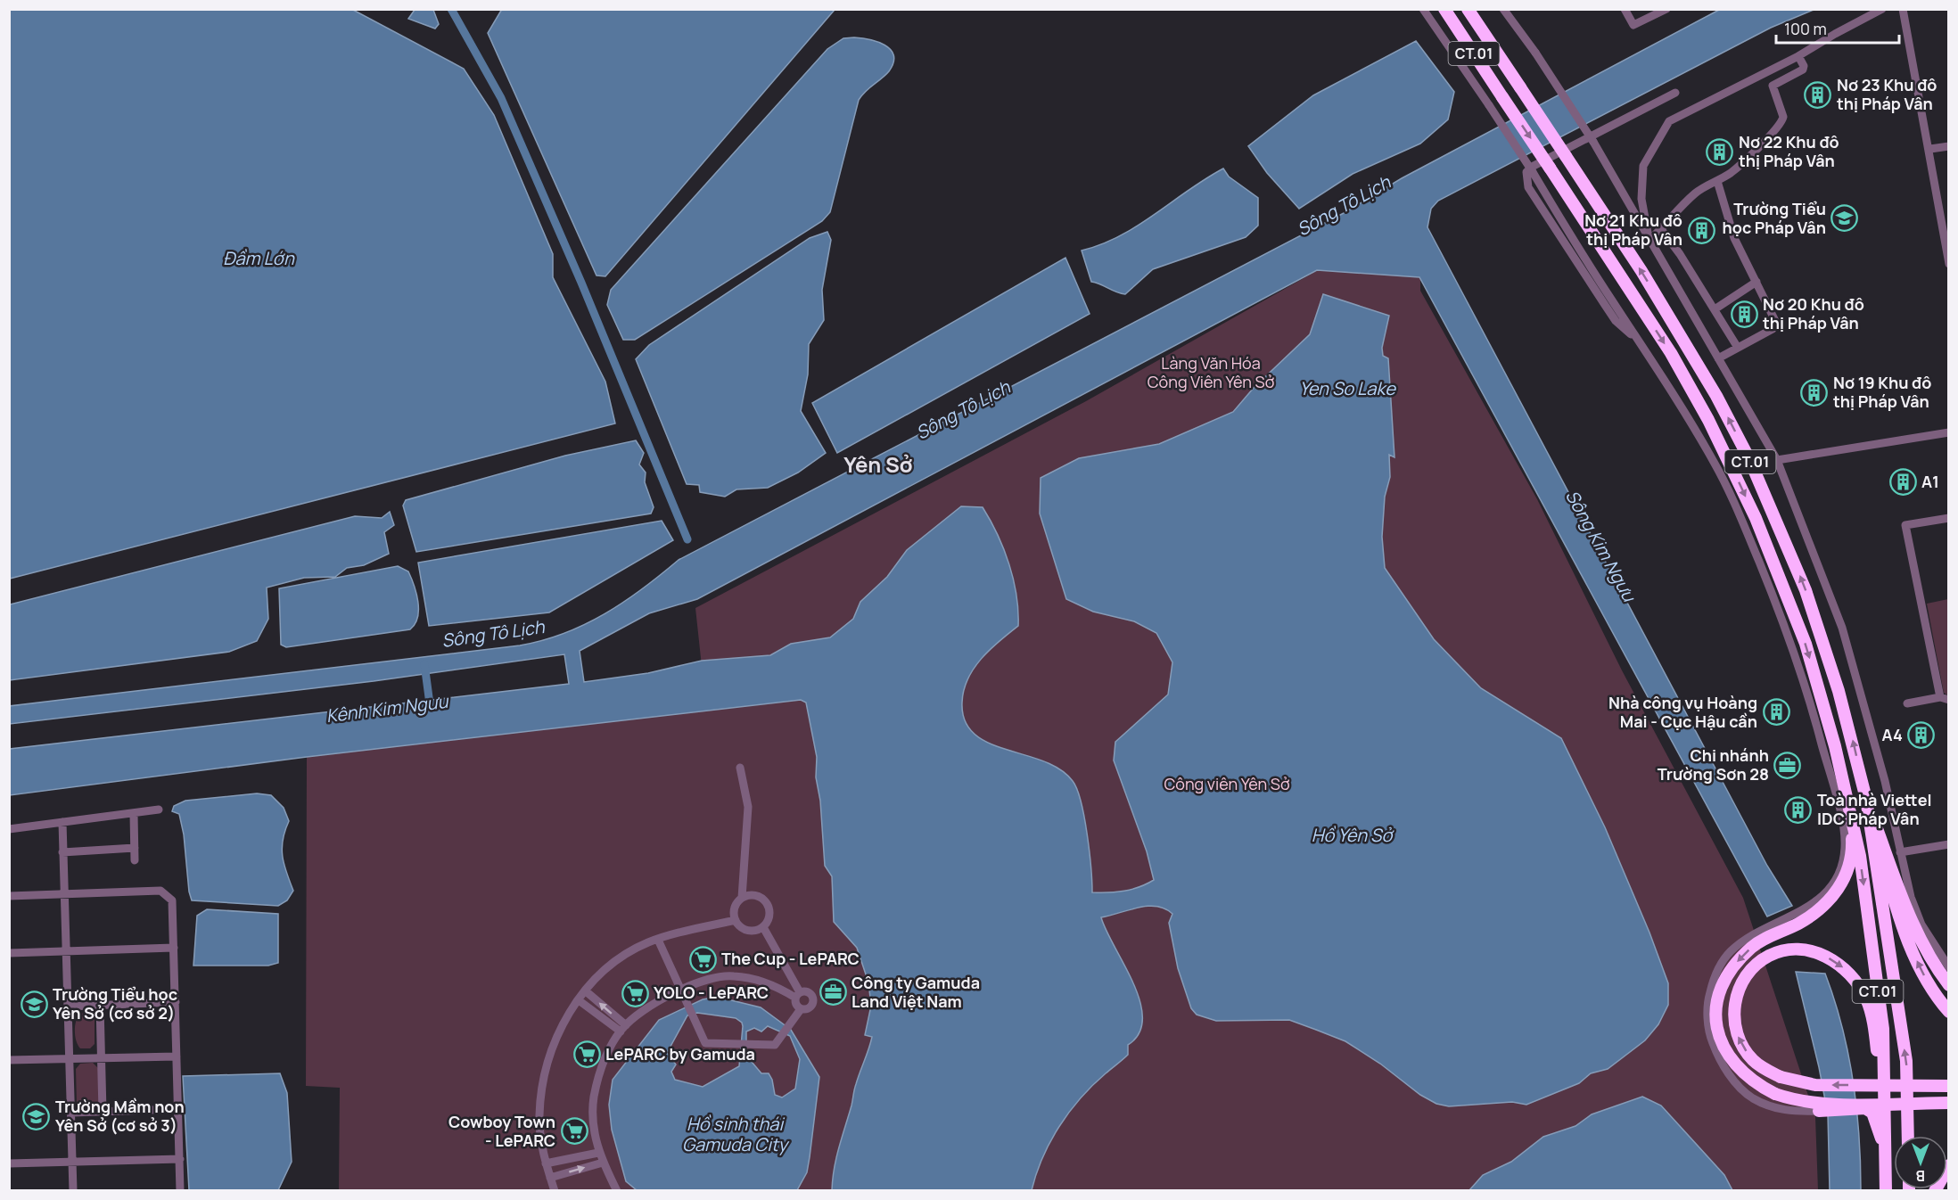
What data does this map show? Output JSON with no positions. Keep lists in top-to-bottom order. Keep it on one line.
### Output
{"streets":{"highway":["CT.01"]},"districts":["Yên Sở"],"water":["Sông Tô Lịch","Đầm Lớn","Yen So Lake","Sông Kim Ngưu","Kênh Kim Ngưu","Hồ Yên Sở","Hồ sinh thái Gamuda City"],"parks":["Làng Văn Hóa Công Viên Yên Sở","Công viên Yên Sở"],"places":{"building":["Nơ 23 Khu đô thị Pháp Vân","Nơ 22 Khu đô thị Pháp Vân","Nơ 21 Khu đô thị Pháp Vân","Nơ 20 Khu đô thị Pháp Vân","Nơ 19 Khu đô thị Pháp Vân","A1","Nhà công vụ Hoàng Mai - Cục Hậu cần","A4","Toà nhà Viettel IDC Pháp Vân"],"school or university":["Trường Tiểu học Pháp Vân","Trường Tiểu học Yên Sở (cơ sở 2)","Trường Mầm non Yên Sở (cơ sở 3)"],"office":["Chi nhánh Trường Sơn 28","Công ty Gamuda Land Việt Nam"],"supermarket":["The Cup - LePARC","YOLO - LePARC","LePARC by Gamuda","Cowboy Town - LePARC"]},"scale_bar":"100 m","north":"bottom"}
